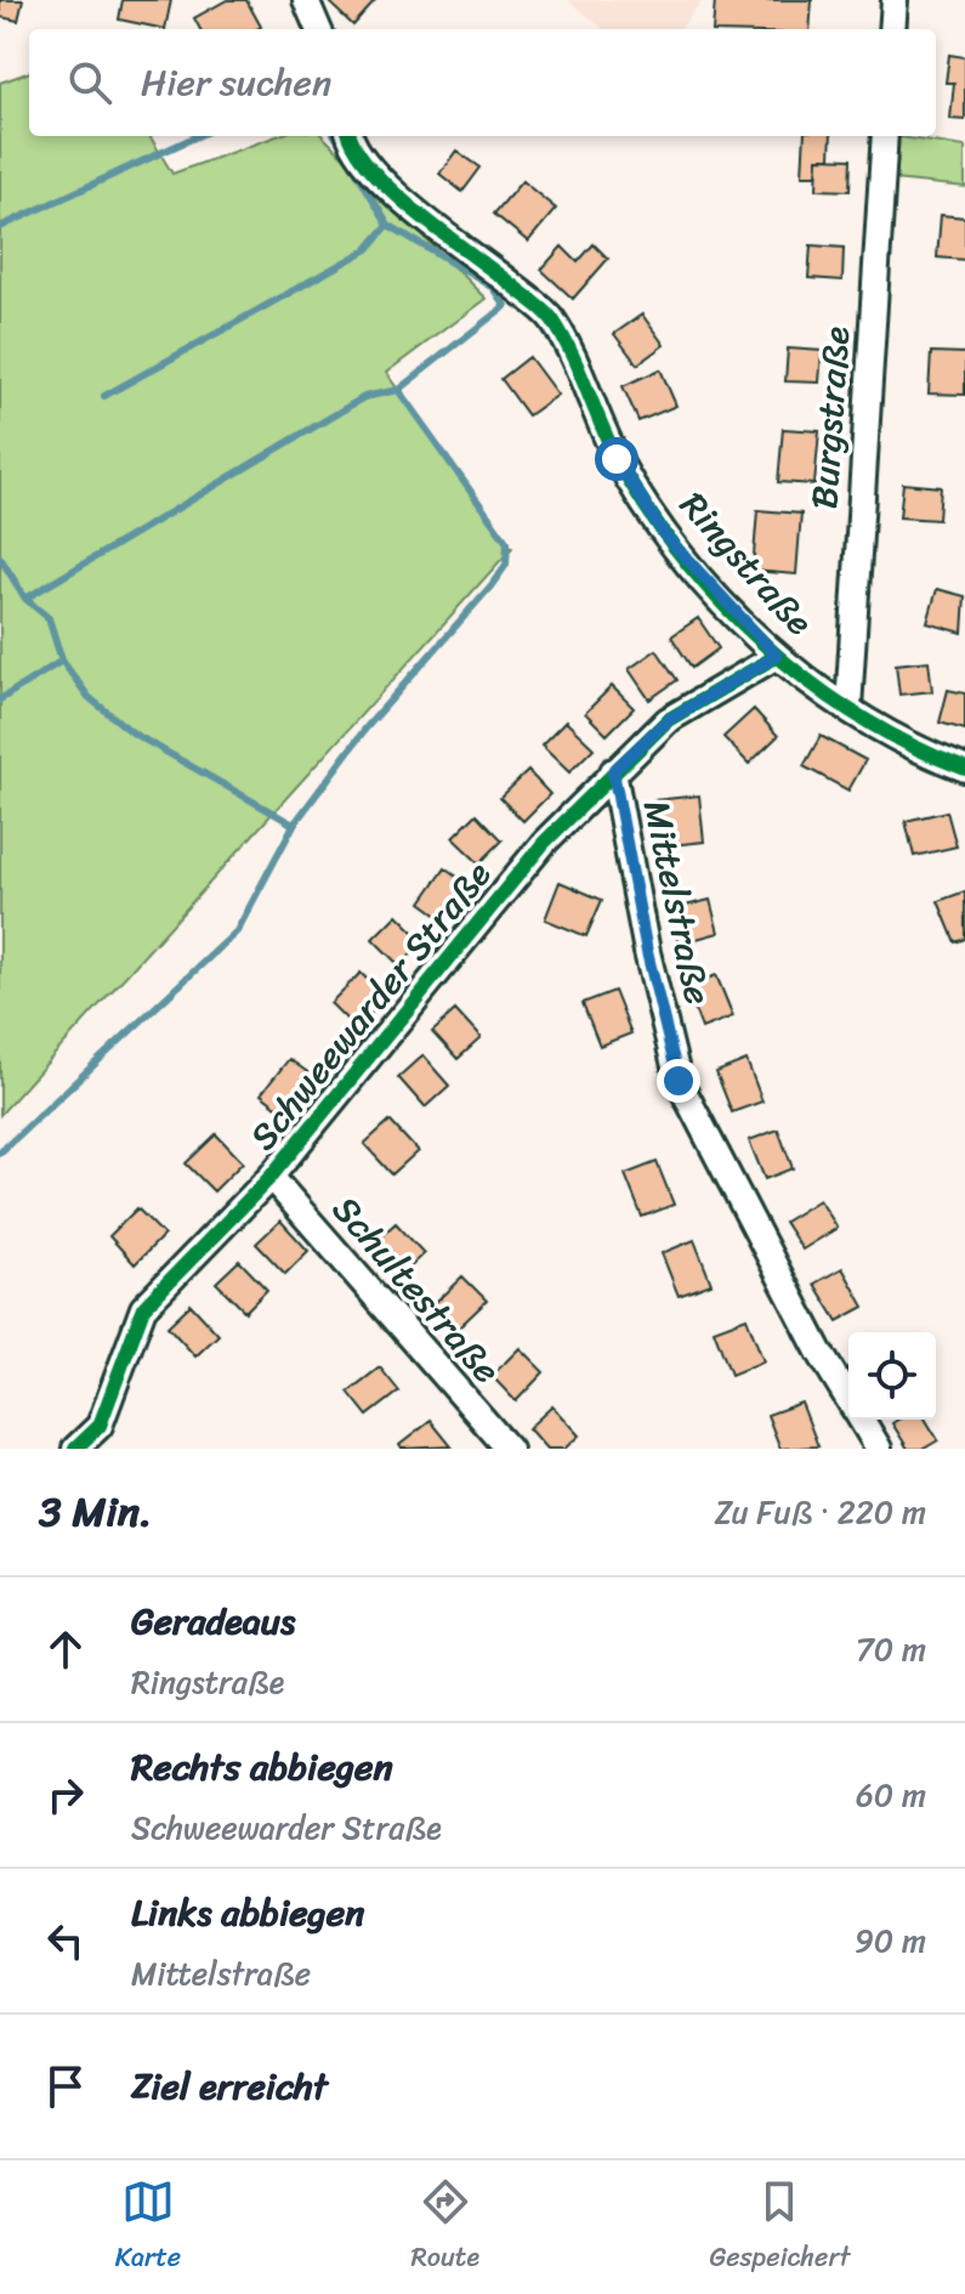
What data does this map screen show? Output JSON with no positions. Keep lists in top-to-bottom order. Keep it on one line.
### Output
{"streets":{"street":["Burgstraße","Ringstraße","Mittelstraße","Schweewarder Straße","Schultestraße"]},"crossings":[["Burgstraße","Ringstraße"],["Ringstraße","Schweewarder Straße"],["Mittelstraße","Schweewarder Straße"],["Schweewarder Straße","Schultestraße"]],"page":{"search":"Hier suchen","heading":["3 Min.","Zu Fuß · 220 m"],"list":[["Geradeaus","Ringstraße","70 m"],["Rechts abbiegen","Schweewarder Straße","60 m"],["Links abbiegen","Mittelstraße","90 m"],"Ziel erreicht"],"nav":["Karte","Route","Gespeichert"]}}
